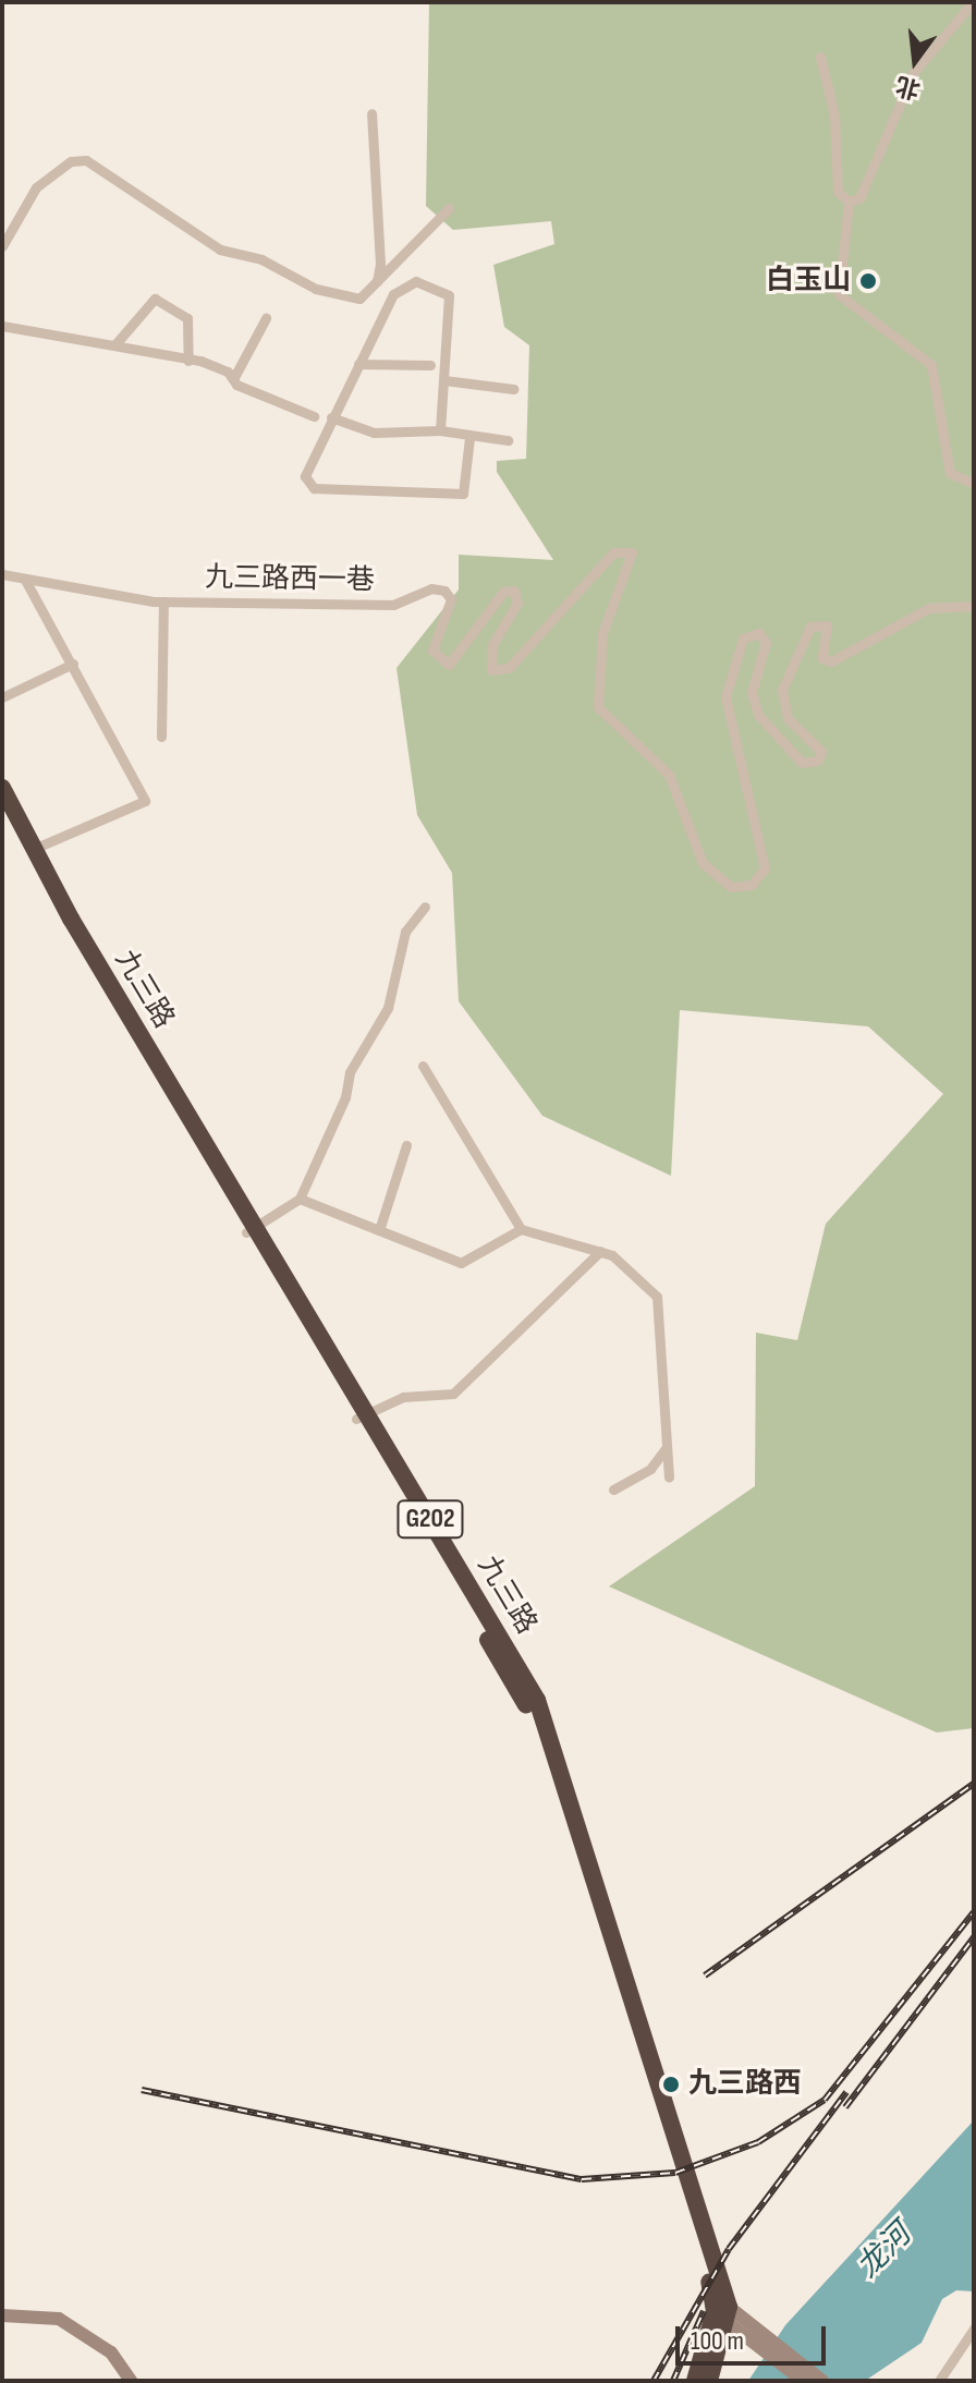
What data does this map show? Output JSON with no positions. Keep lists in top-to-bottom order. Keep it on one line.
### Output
{"streets":{"highway":["九三路","G202"],"street":["九三路西一巷"]},"water":["龙河"],"places":["白玉山","九三路西"],"scale_bar":"100 m","north":"bottom"}
